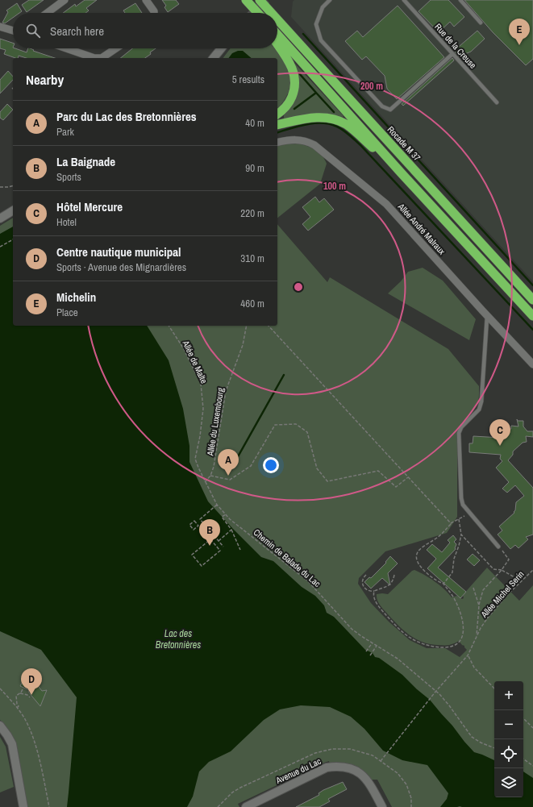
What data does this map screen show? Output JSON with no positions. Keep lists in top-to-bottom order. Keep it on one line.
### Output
{"streets":{"highway":["Rocade M 37"],"street":["Allée André Malraux","Avenue du Lac"],"lane":["Rue de la Creuse"],"path":["Allée de Malte","Allée du Luxembourg","Chemin de Balade du Lac","Allée Michel Serin"]},"crossings":[["Allée de Malte","Allée du Luxembourg"],["Allée de Malte","Chemin de Balade du Lac"],["Allée du Luxembourg","Chemin de Balade du Lac"],["Chemin de Balade du Lac","Allée Michel Serin"]],"water":["Lac des Bretonnières"],"page":{"search":"Search here","pins":["E","C","A","B","D"],"heading":["Nearby","5 results"],"list":[{"mark":"A","name":"Parc du Lac des Bretonnières","note":"Park","value":"40 m"},{"mark":"B","name":"La Baignade","note":"Sports","value":"90 m"},{"mark":"C","name":"Hôtel Mercure","note":"Hotel","value":"220 m"},{"mark":"D","name":"Centre nautique municipal","note":"Sports · Avenue des Mignardières","value":"310 m"},{"mark":"E","name":"Michelin","note":"Place","value":"460 m"}],"map_buttons":["+","−"]},"rings":["200 m","100 m"]}
